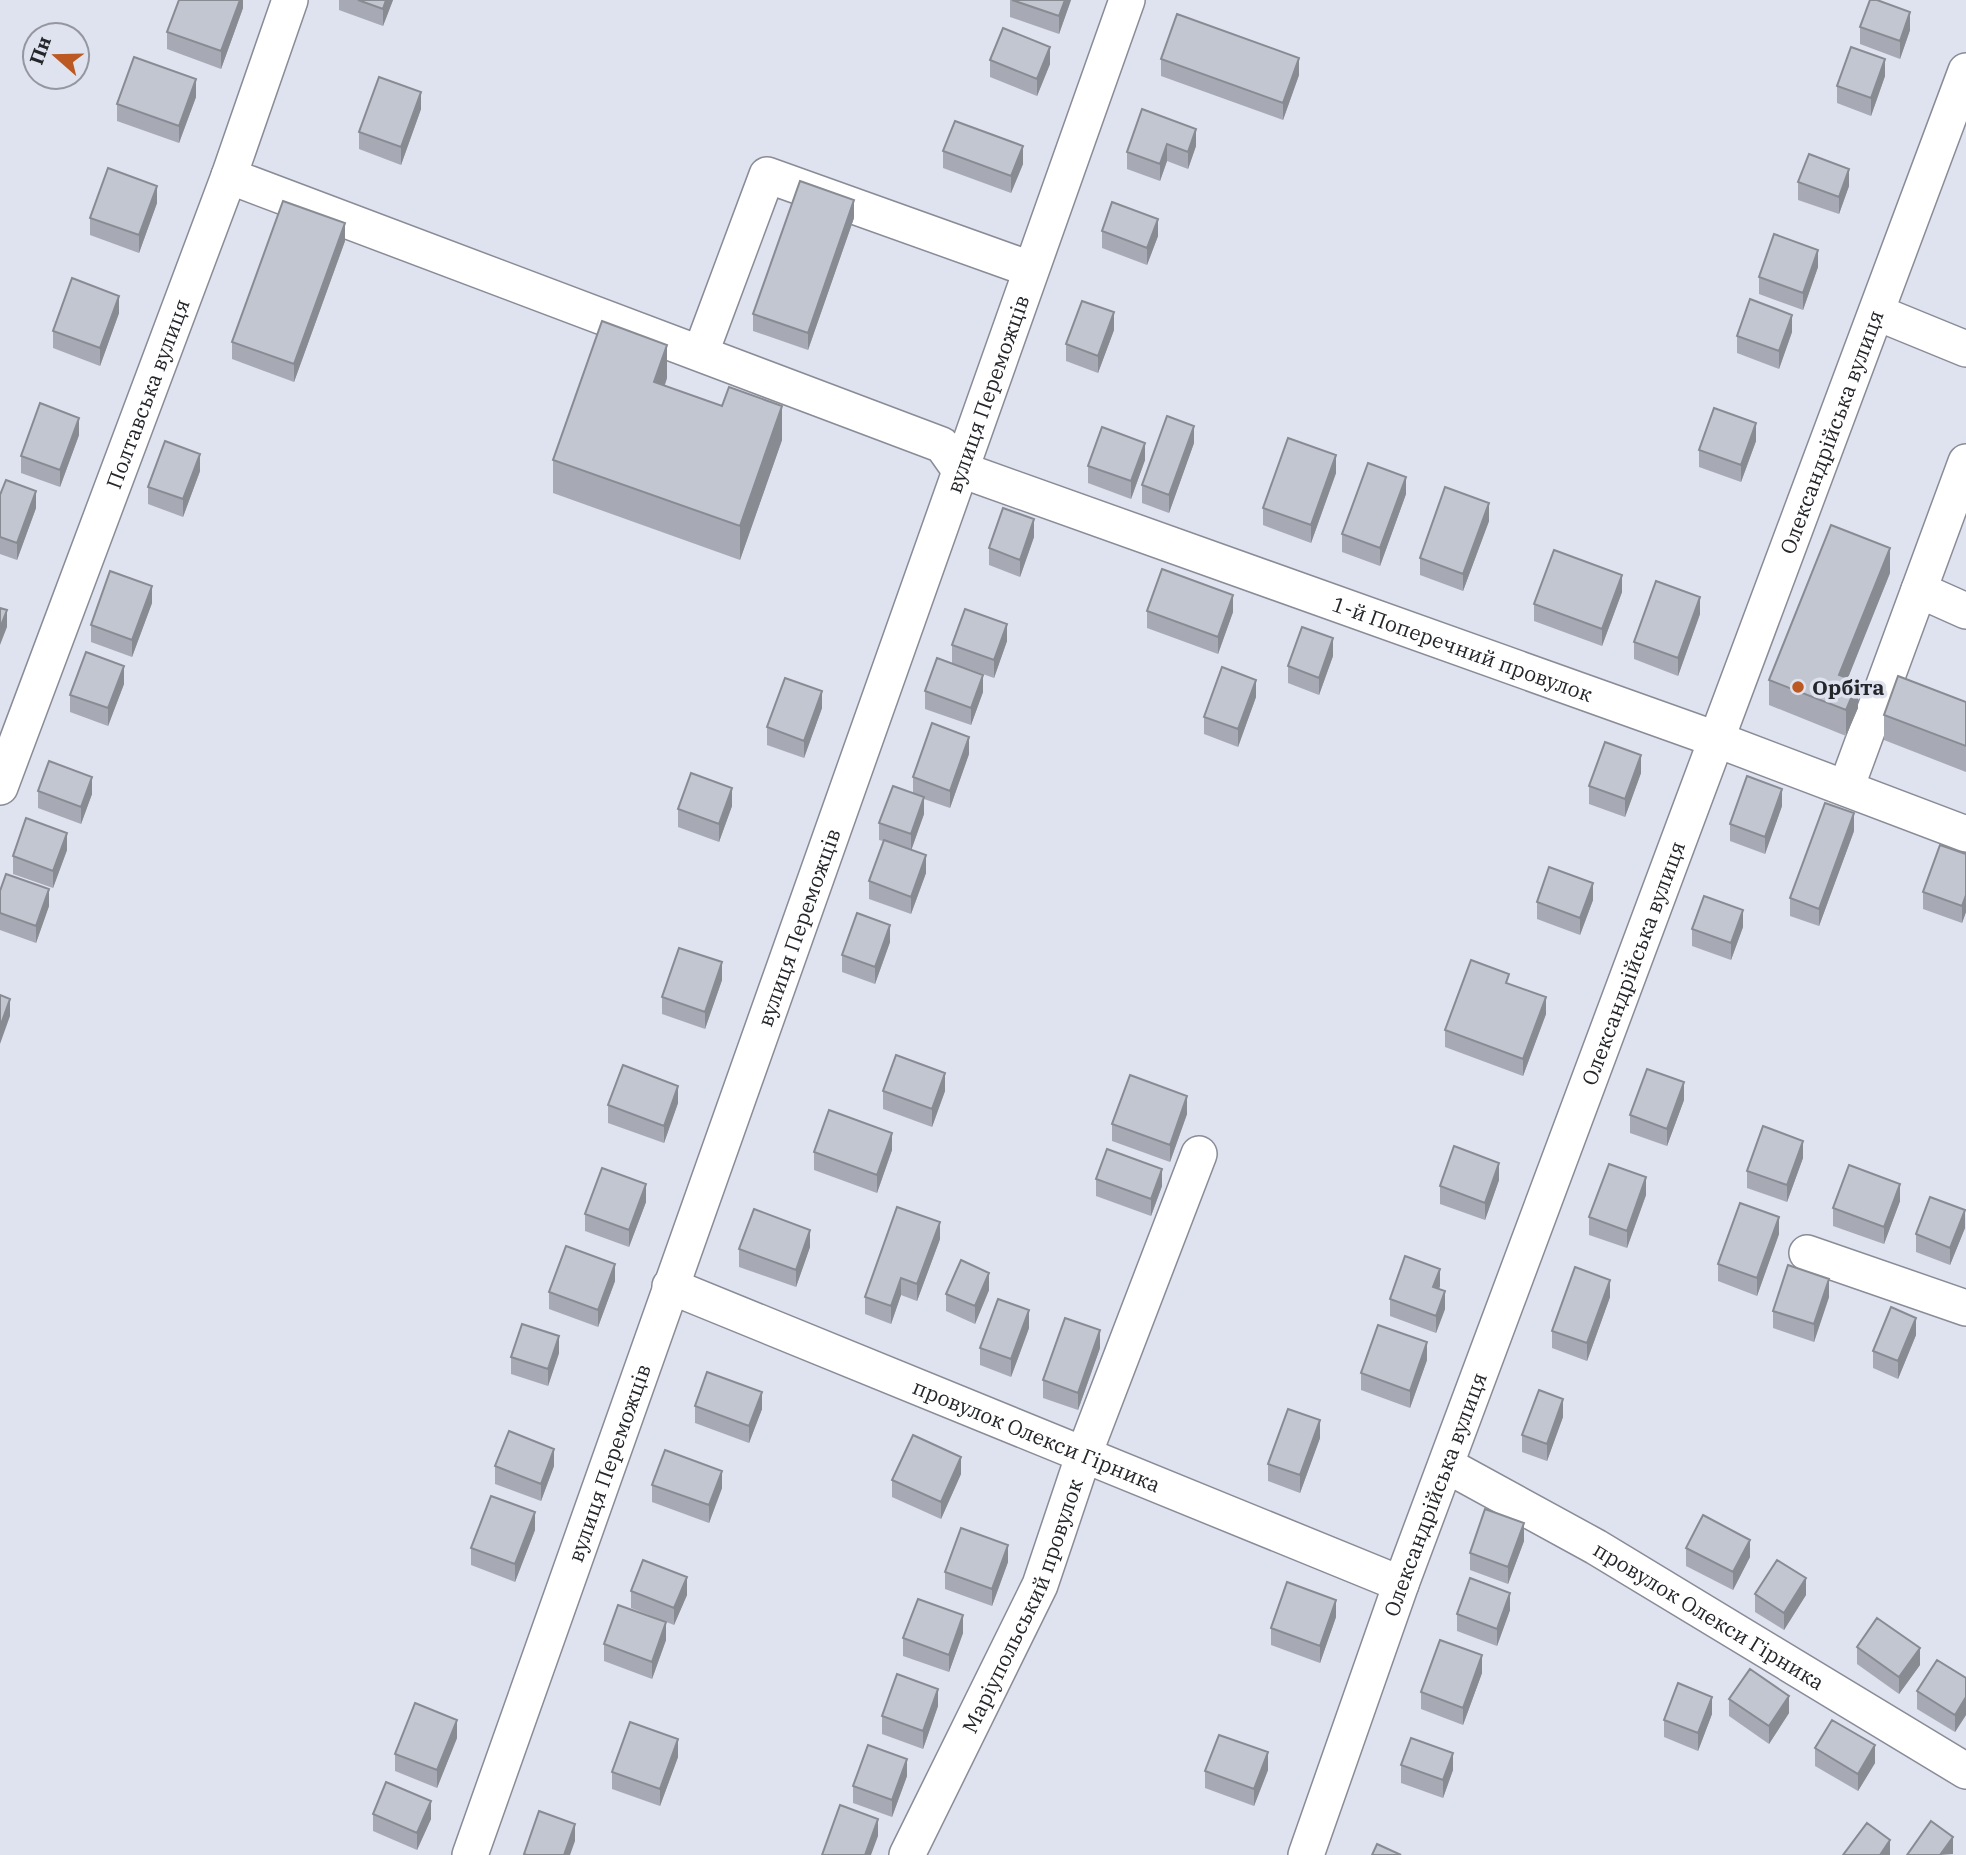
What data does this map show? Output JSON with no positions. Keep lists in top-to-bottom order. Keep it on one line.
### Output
{"streets":{"street":["вулиця Переможців","Полтавська вулиця","Олександрійська вулиця","1-й Поперечний провулок","провулок Олекси Гірника","Маріупольський провулок"]},"crossings":[["вулиця Переможців","1-й Поперечний провулок"],["вулиця Переможців","провулок Олекси Гірника"],["Олександрійська вулиця","1-й Поперечний провулок"],["Олександрійська вулиця","провулок Олекси Гірника"],["провулок Олекси Гірника","Маріупольський провулок"]],"places":["Орбіта"],"north":"left"}
